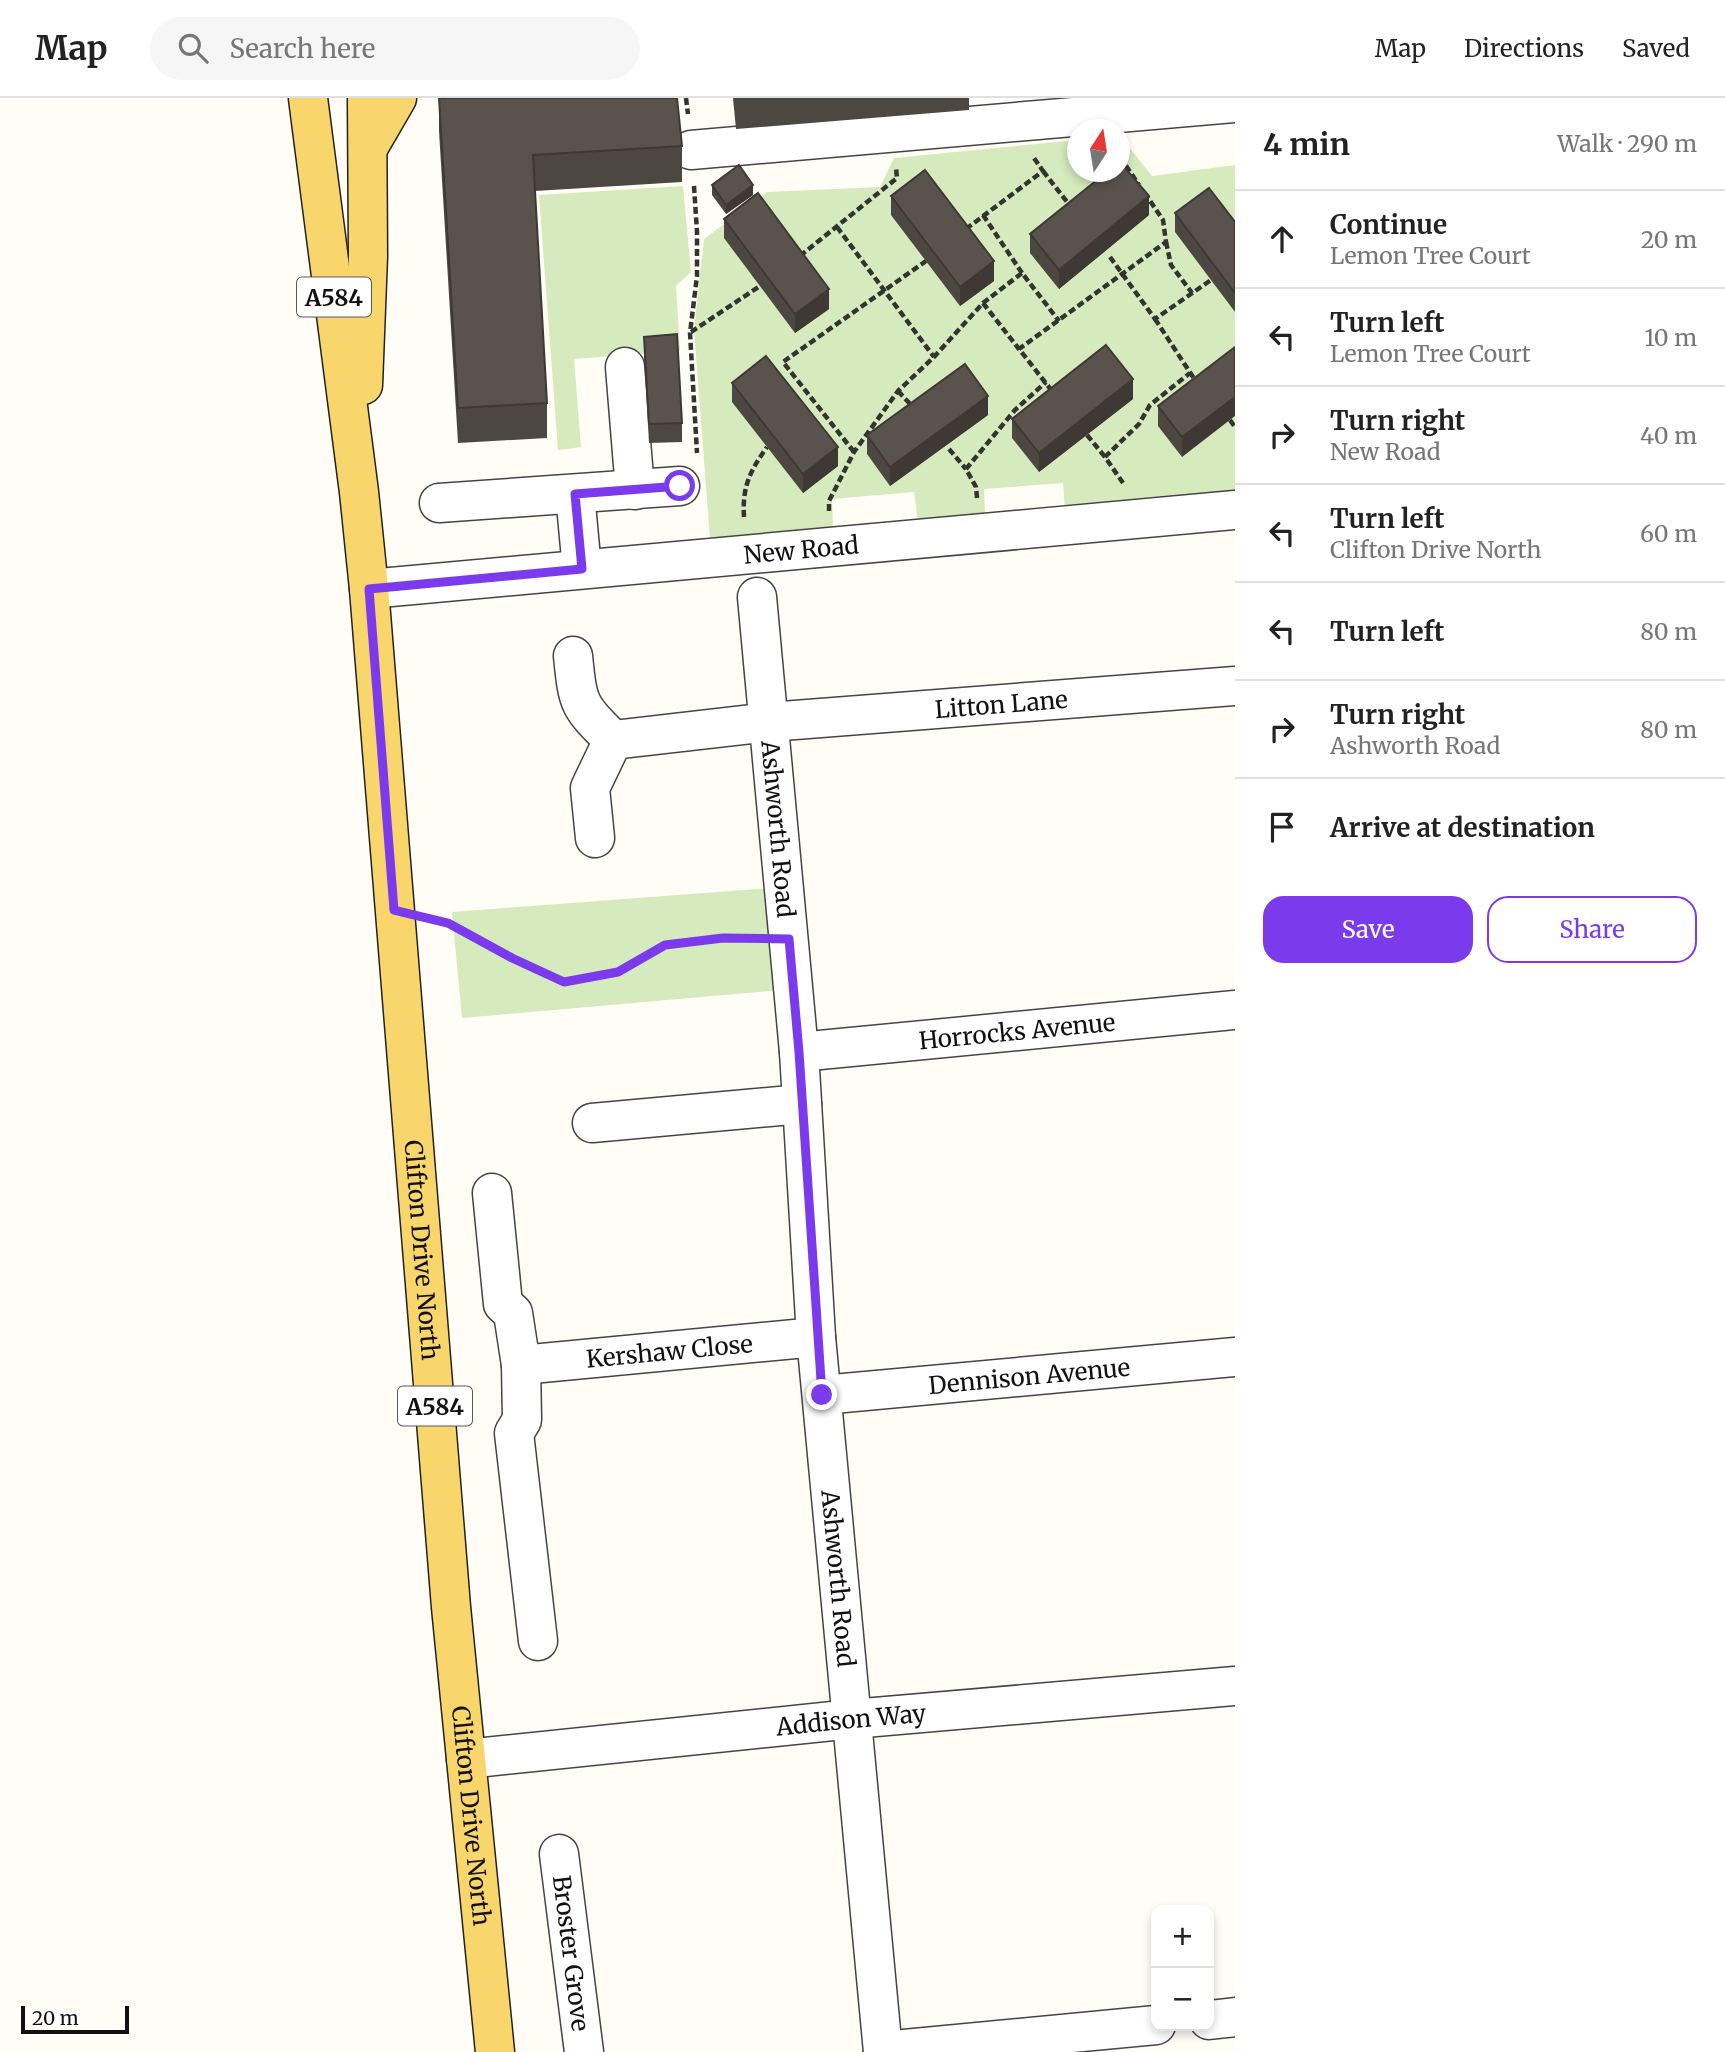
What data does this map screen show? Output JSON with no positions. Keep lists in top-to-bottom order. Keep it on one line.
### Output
{"streets":{"main road":["A584","Clifton Drive North"],"street":["New Road","Litton Lane","Ashworth Road","Horrocks Avenue","Kershaw Close","Dennison Avenue","Addison Way","Broster Grove"]},"crossings":[["New Road","Clifton Drive North"],["Litton Lane","Ashworth Road"],["Ashworth Road","Horrocks Avenue"],["Ashworth Road","Kershaw Close"],["Ashworth Road","Dennison Avenue"],["Ashworth Road","Addison Way"],["Clifton Drive North","Addison Way"]],"scale_bar":"20 m","north":"top","page":{"header":"Map","search":"Search here","nav":["Map","Directions","Saved"],"heading":["4 min","Walk · 290 m"],"list":[["Continue","Lemon Tree Court","20 m"],["Turn left","Lemon Tree Court","10 m"],["Turn right","New Road","40 m"],["Turn left","Clifton Drive North","60 m"],["Turn left","80 m"],["Turn right","Ashworth Road","80 m"],"Arrive at destination"],"buttons":["Save","Share"],"map_buttons":["+","−"],"scale":"20 m"}}
